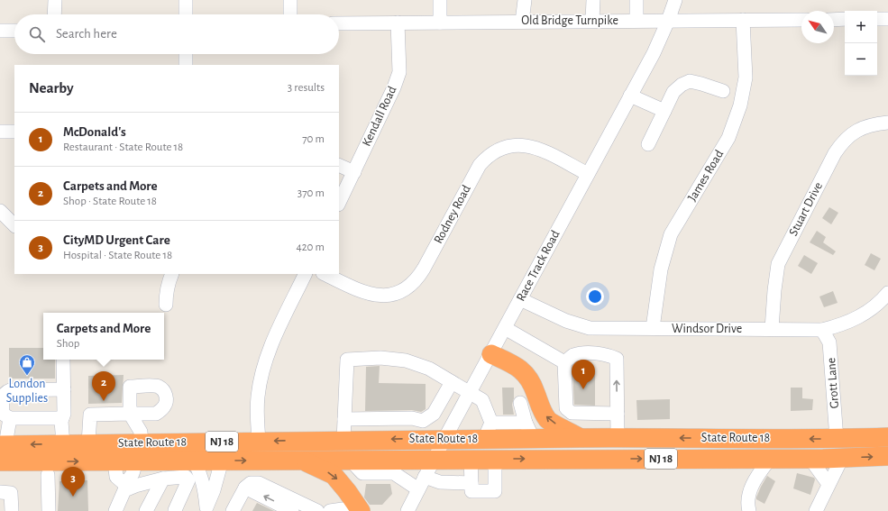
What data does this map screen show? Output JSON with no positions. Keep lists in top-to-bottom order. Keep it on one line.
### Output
{"streets":{"highway":["State Route 18","NJ 18"],"street":["Old Bridge Turnpike","Kendall Road","James Road","Stuart Drive","Rodney Road","Race Track Road","Windsor Drive","Grott Lane"]},"crossings":[["Old Bridge Turnpike","Kendall Road"],["Old Bridge Turnpike","James Road"],["Old Bridge Turnpike","Race Track Road"],["James Road","Windsor Drive"],["Stuart Drive","Windsor Drive"],["Rodney Road","Race Track Road"],["Race Track Road","Windsor Drive"],["Race Track Road","State Route 18"],["Windsor Drive","Grott Lane"],["Grott Lane","State Route 18"]],"places":{"shop":["London Supplies"]},"north":"top left","page":{"map_buttons":["+","−"],"search":"Search here","heading":["Nearby","3 results"],"list":[{"mark":"1","name":"McDonald's","note":"Restaurant · State Route 18","value":"70 m"},{"mark":"2","name":"Carpets and More","note":"Shop · State Route 18","value":"370 m"},{"mark":"3","name":"CityMD Urgent Care","note":"Hospital · State Route 18","value":"420 m"}],"popup":["Carpets and More","Shop"],"pins":["1","2","3"]}}
